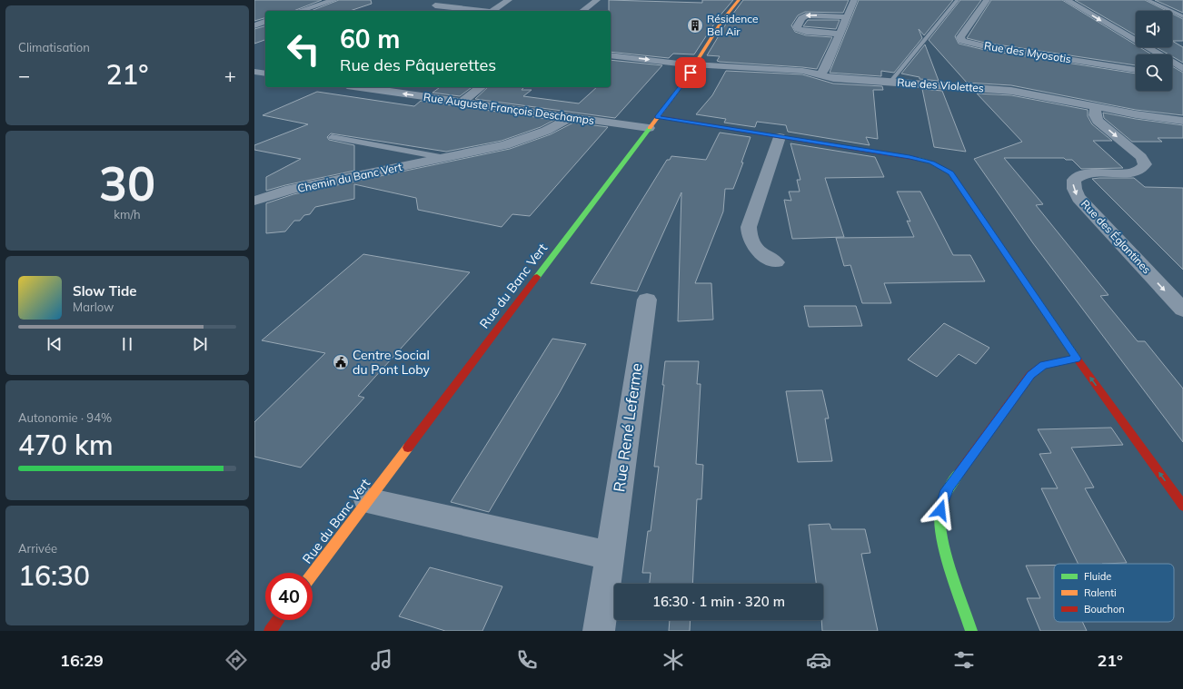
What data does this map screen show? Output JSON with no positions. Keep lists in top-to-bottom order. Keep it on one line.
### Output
{"streets":{"street":["Rue des Myosotis","Rue des Violettes","Rue Auguste François Deschamps","Chemin du Banc Vert","Rue des Églantines","Rue du Banc Vert","Rue René Leferme"]},"crossings":[["Rue des Violettes","Rue des Églantines"],["Rue des Violettes","Rue du Banc Vert"],["Rue Auguste François Deschamps","Chemin du Banc Vert"],["Rue Auguste François Deschamps","Rue du Banc Vert"]],"places":{"building":["Résidence Bel Air"],"public building":["Centre Social du Pont Loby"]},"legend":["Fluide","Ralenti","Bouchon"],"page":{"tile":["Climatisation",["30","km/h"],["Autonomie · 94%","470 km"],["Arrivée","16:30"]],"turn":["60 m","Rue des Pâquerettes"],"heat":["−","21°","+"],"song":["Slow Tide","Marlow"],"limit":"40","trip":"16:30 · 1 min · 320 m","tabs":["16:29","21°"]}}
